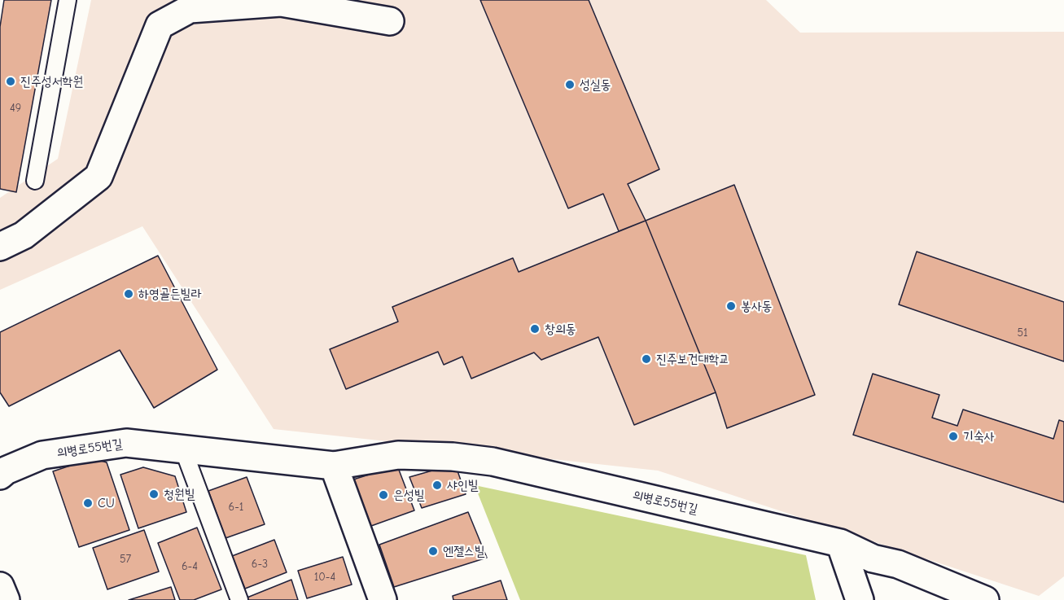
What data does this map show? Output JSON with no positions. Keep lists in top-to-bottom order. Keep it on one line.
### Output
{"streets":{"street":["의병로55번길"]},"places":["진주성서학원","성실동","하영골든빌라","봉사동","창의동","진주보건대학교","기숙사","샤인빌","청원빌","은성빌","CU","엔젤스빌"],"house_numbers":["49","51","6-1","57","6-3","6-4","10-4"]}
